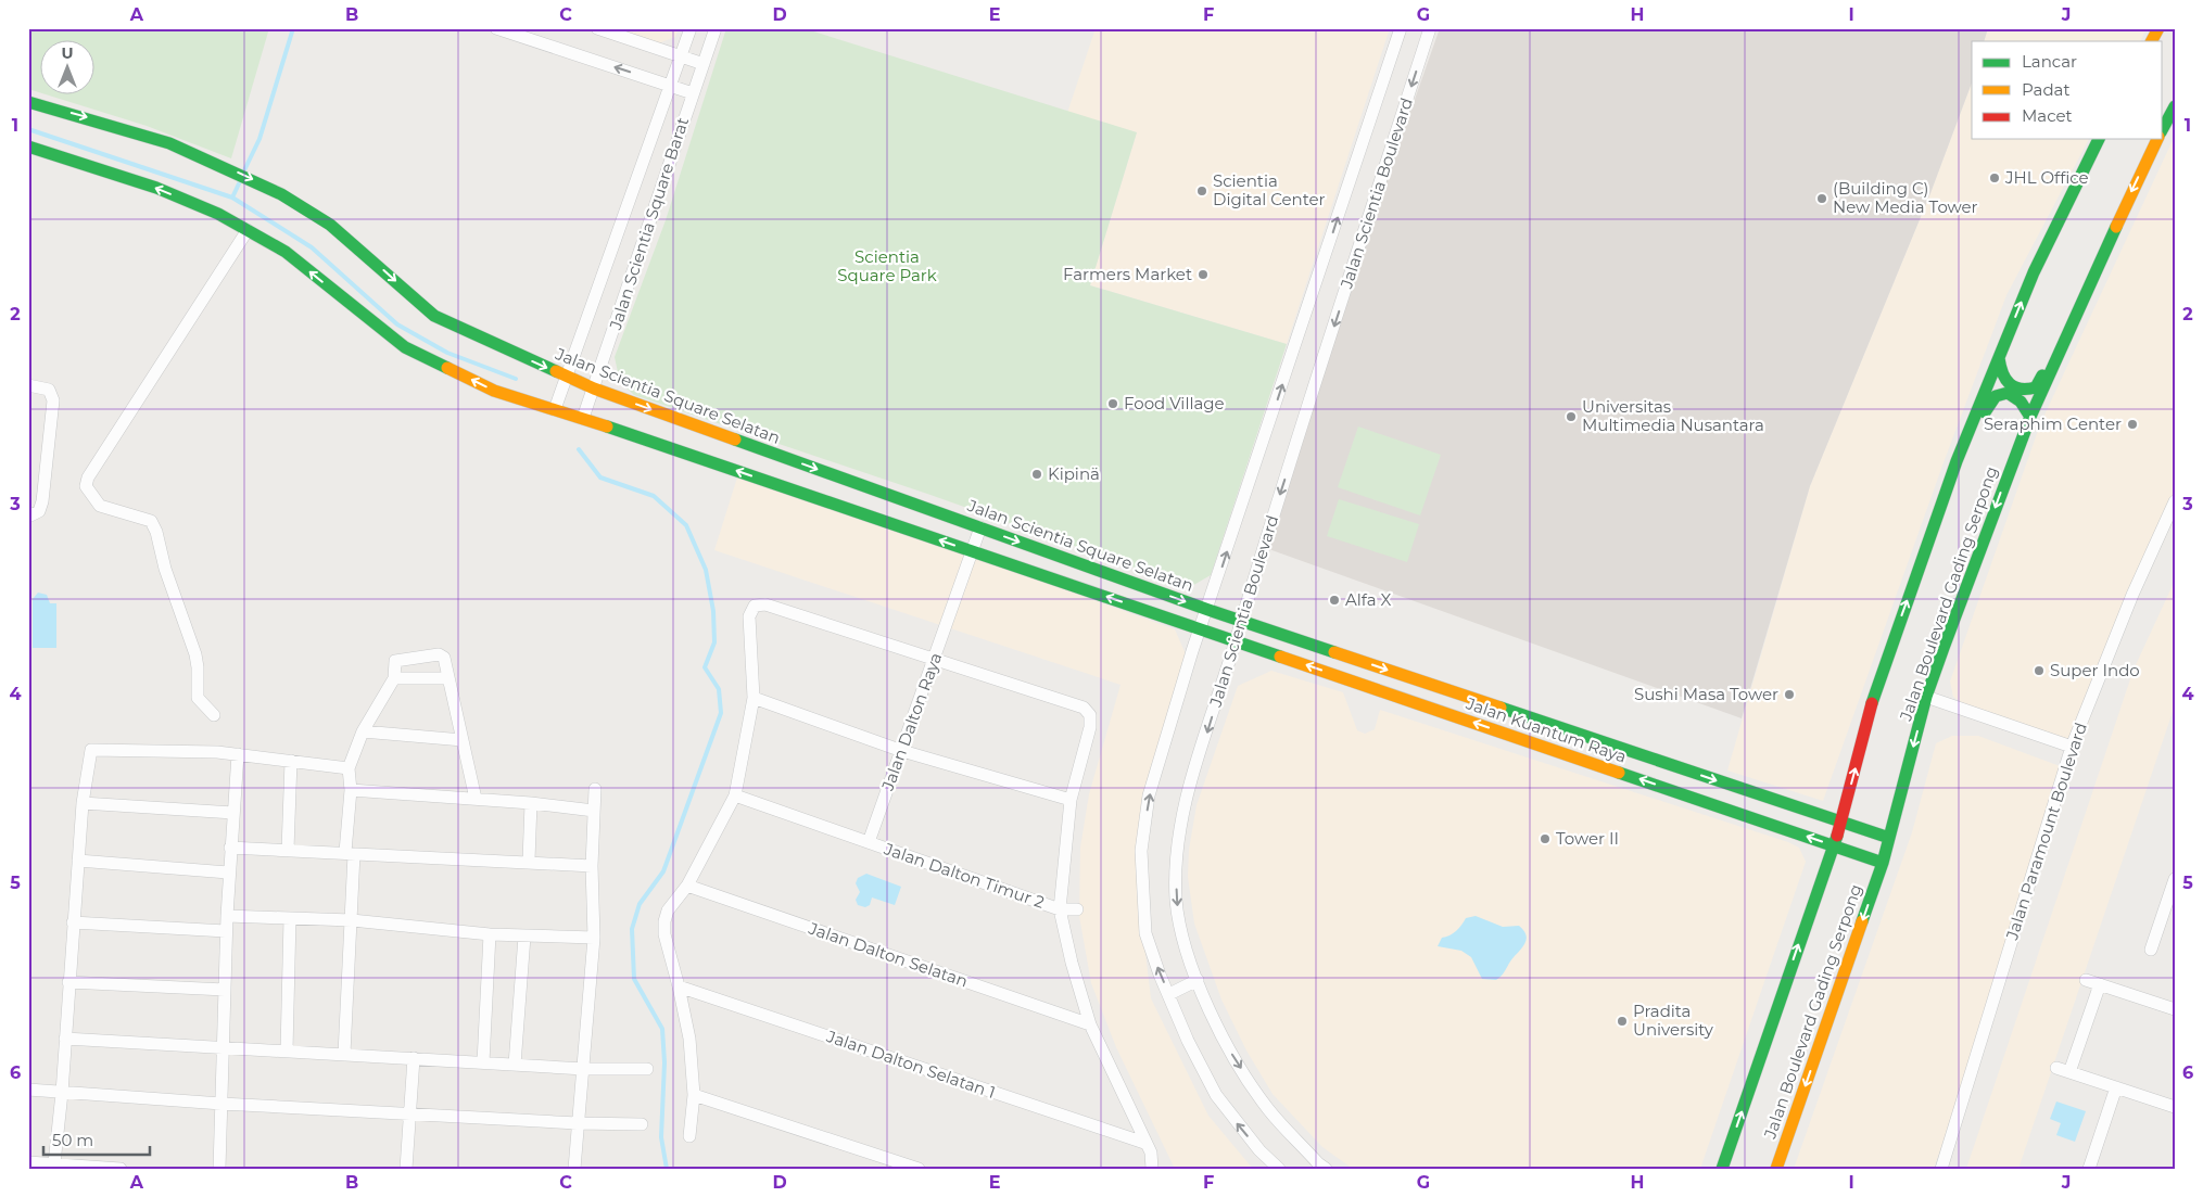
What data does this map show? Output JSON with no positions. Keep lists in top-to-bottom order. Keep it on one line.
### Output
{"streets":{"street":["Jalan Scientia Boulevard","Jalan Scientia Square Barat","Jalan Scientia Square Selatan","Jalan Boulevard Gading Serpong","Jalan Dalton Raya","Jalan Kuantum Raya","Jalan Paramount Boulevard","Jalan Dalton Timur 2","Jalan Dalton Selatan","Jalan Dalton Selatan 1"]},"crossings":[["Jalan Scientia Boulevard","Jalan Scientia Square Selatan"],["Jalan Scientia Boulevard","Jalan Kuantum Raya"],["Jalan Scientia Square Barat","Jalan Scientia Square Selatan"],["Jalan Scientia Square Selatan","Jalan Dalton Raya"],["Jalan Scientia Square Selatan","Jalan Kuantum Raya"],["Jalan Boulevard Gading Serpong","Jalan Kuantum Raya"],["Jalan Dalton Raya","Jalan Dalton Timur 2"]],"parks":["Scientia Square Park"],"places":["JHL Office","Scientia Digital Center","(Building C) New Media Tower","Farmers Market","Food Village","Universitas Multimedia Nusantara","Seraphim Center","Kipinä","Alfa X","Super Indo","Sushi Masa Tower","Tower II","Pradita University"],"legend":["Lancar","Padat","Macet"],"scale_bar":"50 m","north":"top","grid":{"columns":["A","B","C","D","E","F","G","H","I","J"],"rows":["1","2","3","4","5","6"]}}
